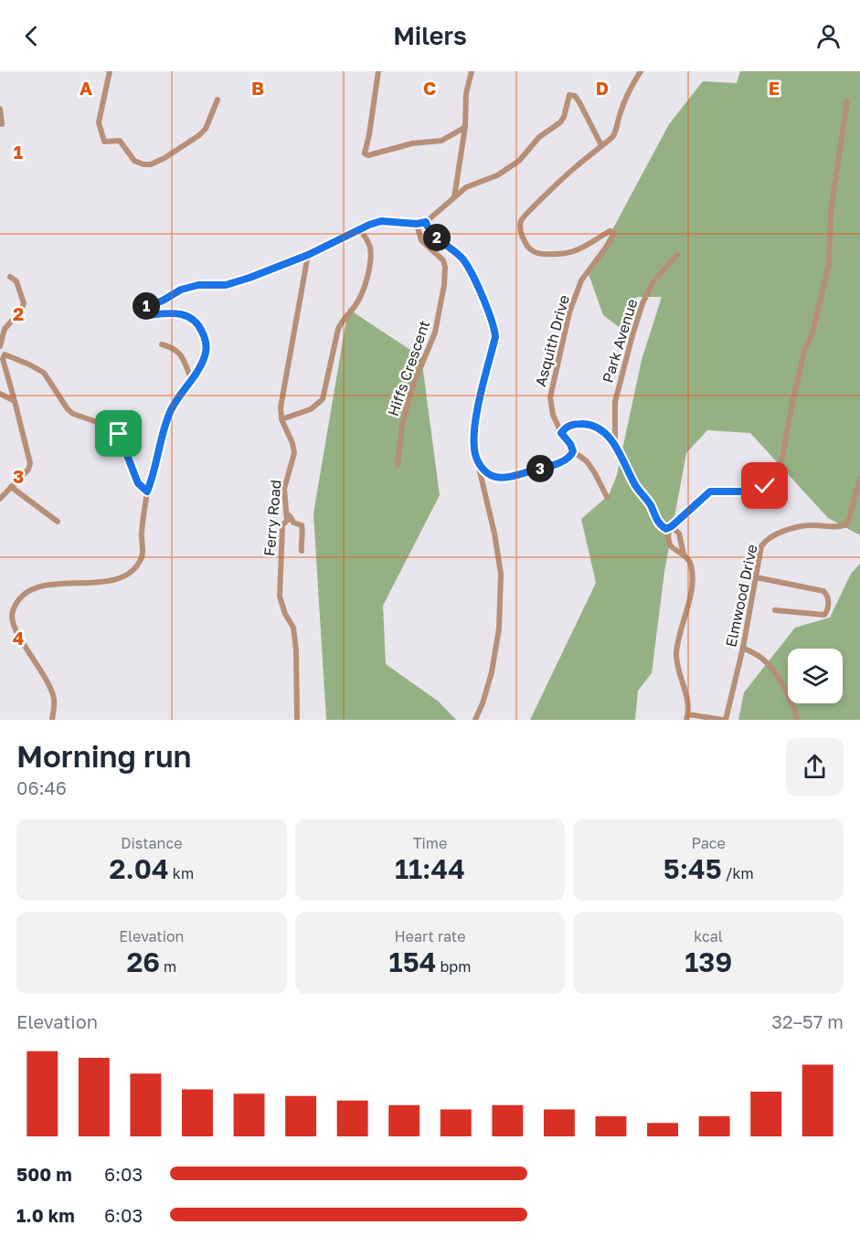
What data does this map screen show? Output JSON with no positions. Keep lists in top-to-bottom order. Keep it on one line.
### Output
{"streets":{"street":["Asquith Drive","Park Avenue","Hiffs Crescent","Ferry Road","Elmwood Drive"]},"page":{"header":"Milers","pins":["2","1","3"],"heading":["Morning run","06:46"],"stats":[["Distance","2.04 km"],["Time","11:44"],["Pace","5:45 /km"],["Elevation","26 m"],["Heart rate","154 bpm"],["kcal","139"]],"chart":["Elevation","32–57 m"],"list":[{"name":"500 m","note":"6:03"},{"name":"1.0 km","note":"6:03"}]},"grid":{"columns":["A","B","C","D","E"],"rows":["1","2","3","4"]}}
